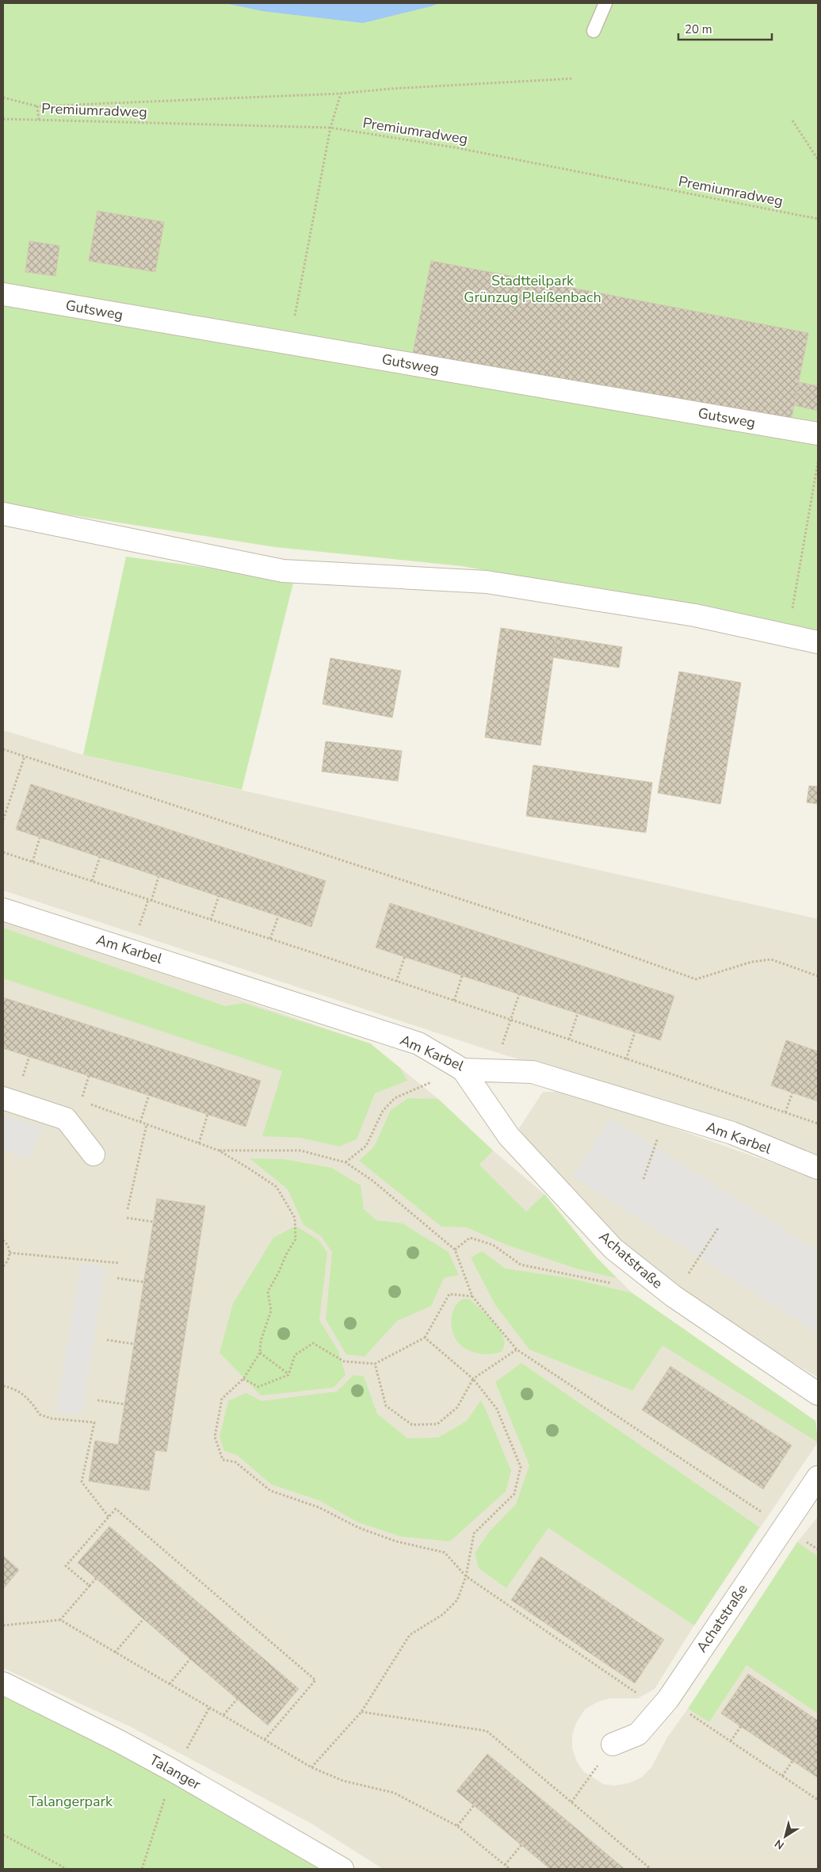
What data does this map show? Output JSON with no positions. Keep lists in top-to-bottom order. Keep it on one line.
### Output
{"streets":{"street":["Gutsweg","Am Karbel","Achatstraße","Talanger"],"path":["Premiumradweg"]},"crossings":[["Am Karbel","Achatstraße"]],"parks":["Stadtteilpark Grünzug Pleißenbach","Talangerpark"],"scale_bar":"20 m","north":"bottom left"}
